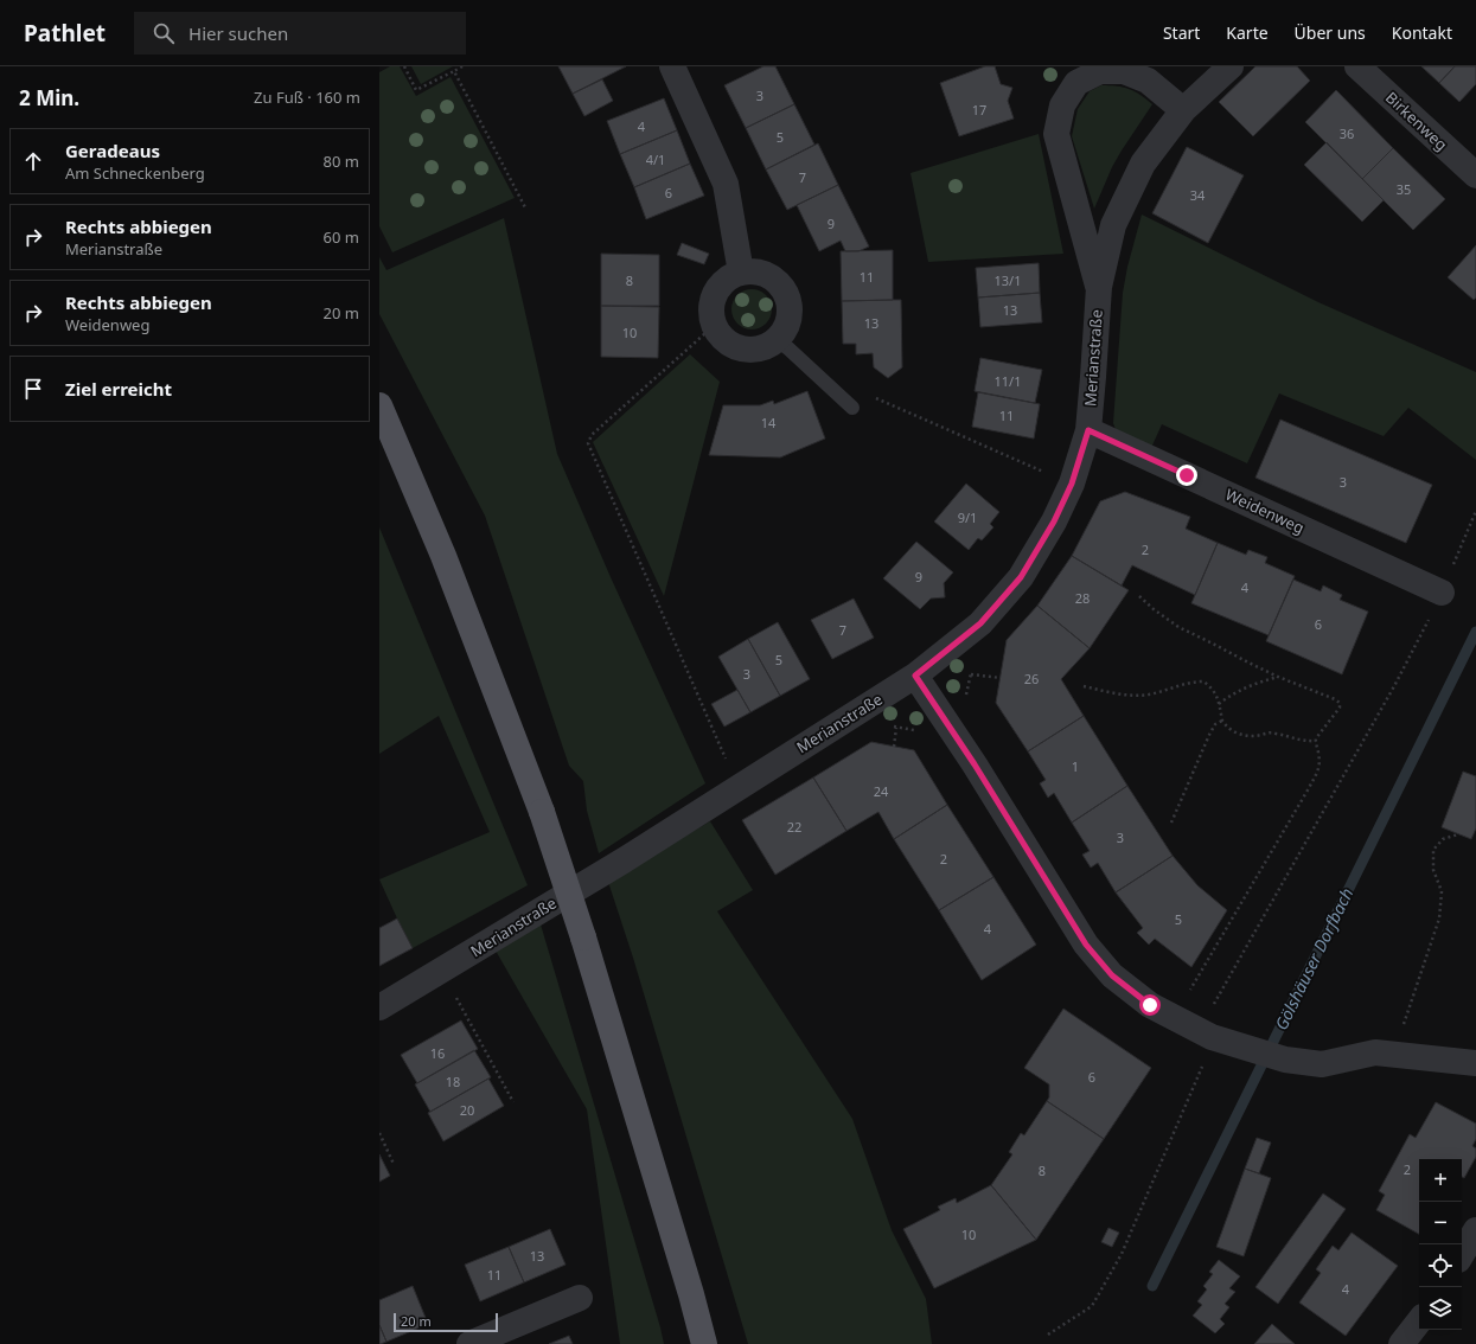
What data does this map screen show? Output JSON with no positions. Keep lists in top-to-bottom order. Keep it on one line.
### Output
{"streets":{"street":["Birkenweg","Merianstraße","Weidenweg"]},"crossings":[["Merianstraße","Weidenweg"]],"water":["Gölshäuser Dorfbach"],"house_numbers":["3","17","4","36","5","4/1","7","35","6","34","9","11","8","13/1","13","13","10","11/1","11","14","3","9/1","2","9","4","28","6","7","5","3","26","1","24","22","3","2","5","4","16","6","18","20","2","8","10","13","11","4"],"scale_bar":"20 m","page":{"header":"Pathlet","search":"Hier suchen","nav":["Start","Karte","Über uns","Kontakt"],"heading":["2 Min.","Zu Fuß · 160 m"],"list":[["Geradeaus","Am Schneckenberg","80 m"],["Rechts abbiegen","Merianstraße","60 m"],["Rechts abbiegen","Weidenweg","20 m"],"Ziel erreicht"],"map_buttons":["+","−"],"scale":"20 m"}}
